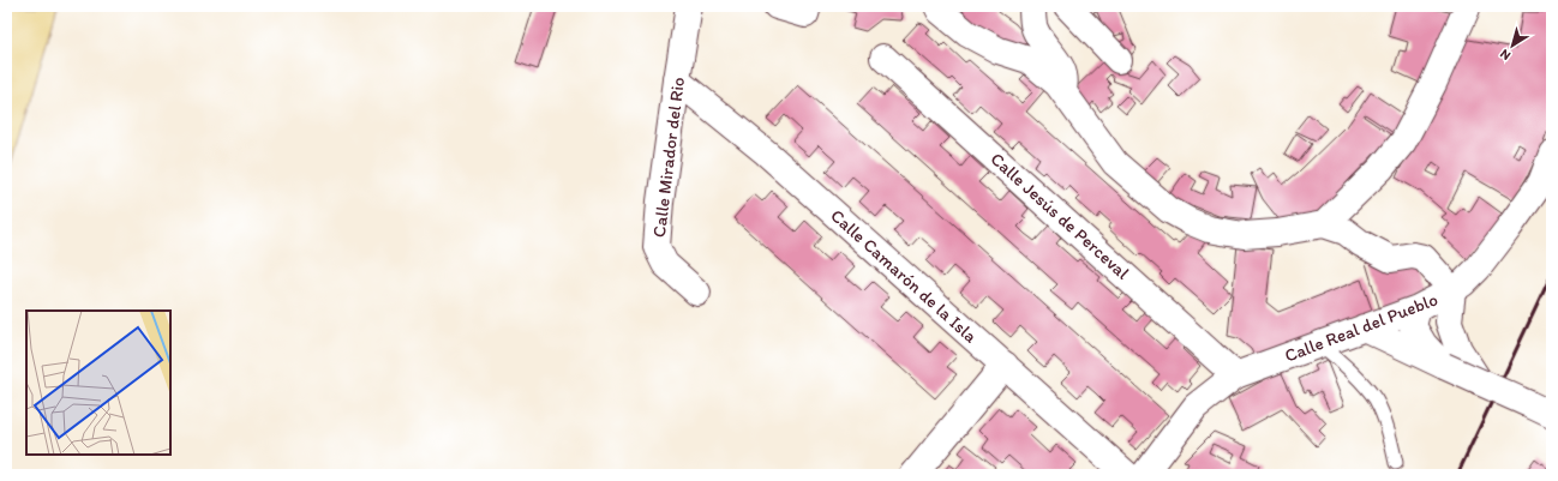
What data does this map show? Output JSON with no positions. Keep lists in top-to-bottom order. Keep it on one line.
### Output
{"streets":{"street":["Calle Mirador del Rio","Calle Jesús de Perceval","Calle Camarón de la Isla","Calle Real del Pueblo"]},"crossings":[["Calle Mirador del Rio","Calle Camarón de la Isla"],["Calle Jesús de Perceval","Calle Real del Pueblo"],["Calle Camarón de la Isla","Calle Real del Pueblo"]],"north":"bottom left"}
